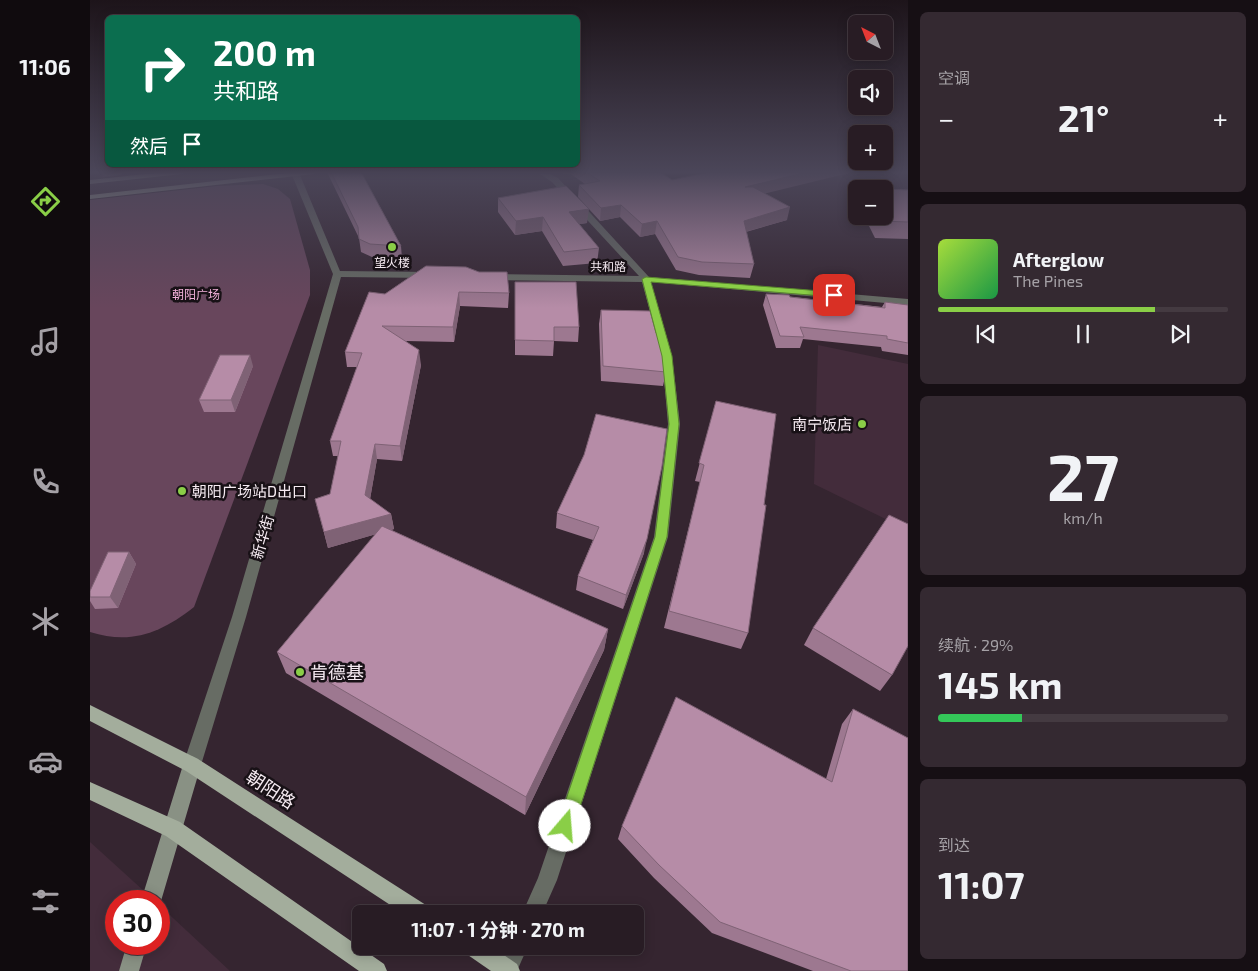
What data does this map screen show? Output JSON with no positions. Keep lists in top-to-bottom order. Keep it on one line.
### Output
{"streets":{"main road":["朝阳路"],"street":["共和路","新华街"]},"crossings":[["新华街","朝阳路"]],"parks":["朝阳广场"],"places":["望火楼","南宁饭店","朝阳广场站D出口","肯德基"],"north":"top left","page":{"tabs":"11:06","tile":["空调",["27","km/h"],["续航 · 29%","145 km"],["到达","11:07"]],"map_buttons":["+","−"],"turn":["200 m","共和路"],"heat":["−","21°","+"],"then":"然后","song":["Afterglow","The Pines"],"limit":"30","trip":"11:07 · 1 分钟 · 270 m"}}
